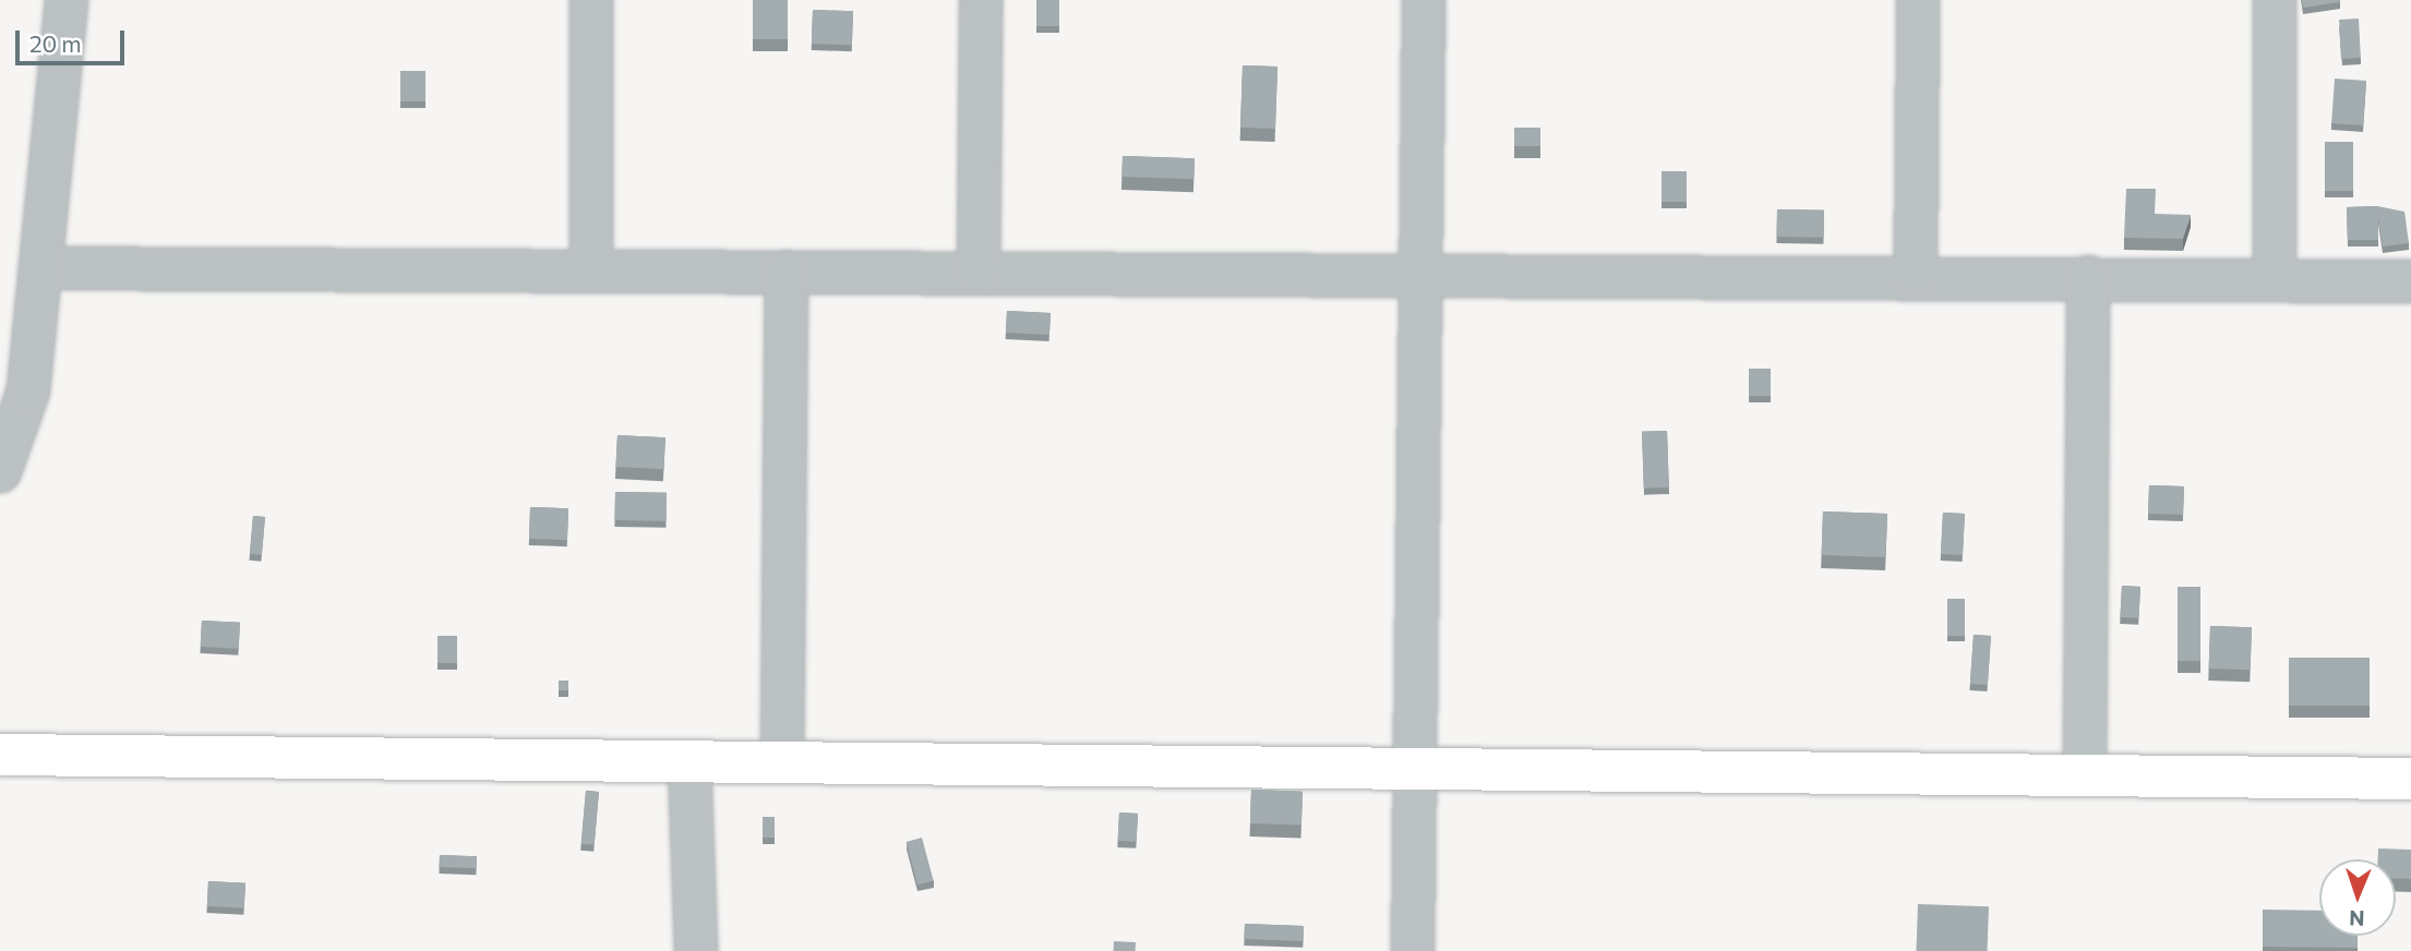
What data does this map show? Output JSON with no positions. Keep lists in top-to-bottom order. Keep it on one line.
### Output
{"scale_bar":"20 m","north":"bottom"}
